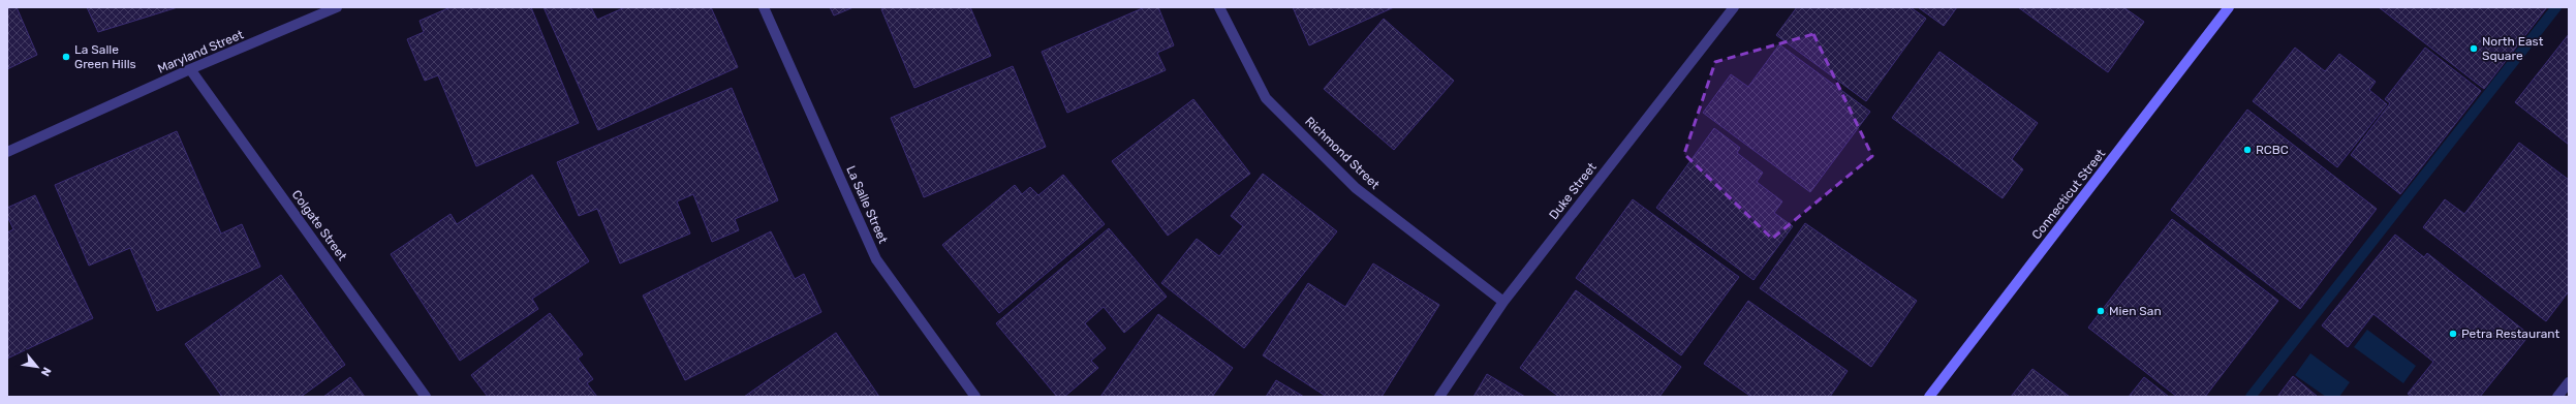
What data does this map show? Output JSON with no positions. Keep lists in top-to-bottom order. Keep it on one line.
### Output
{"streets":{"street":["Maryland Street","Richmond Street","Duke Street","Connecticut Street","La Salle Street","Colgate Street"]},"crossings":[["Maryland Street","Colgate Street"],["Richmond Street","Duke Street"]],"places":["North East Square","La Salle Green Hills","RCBC","Mien San","Petra Restaurant"],"north":"bottom right"}
